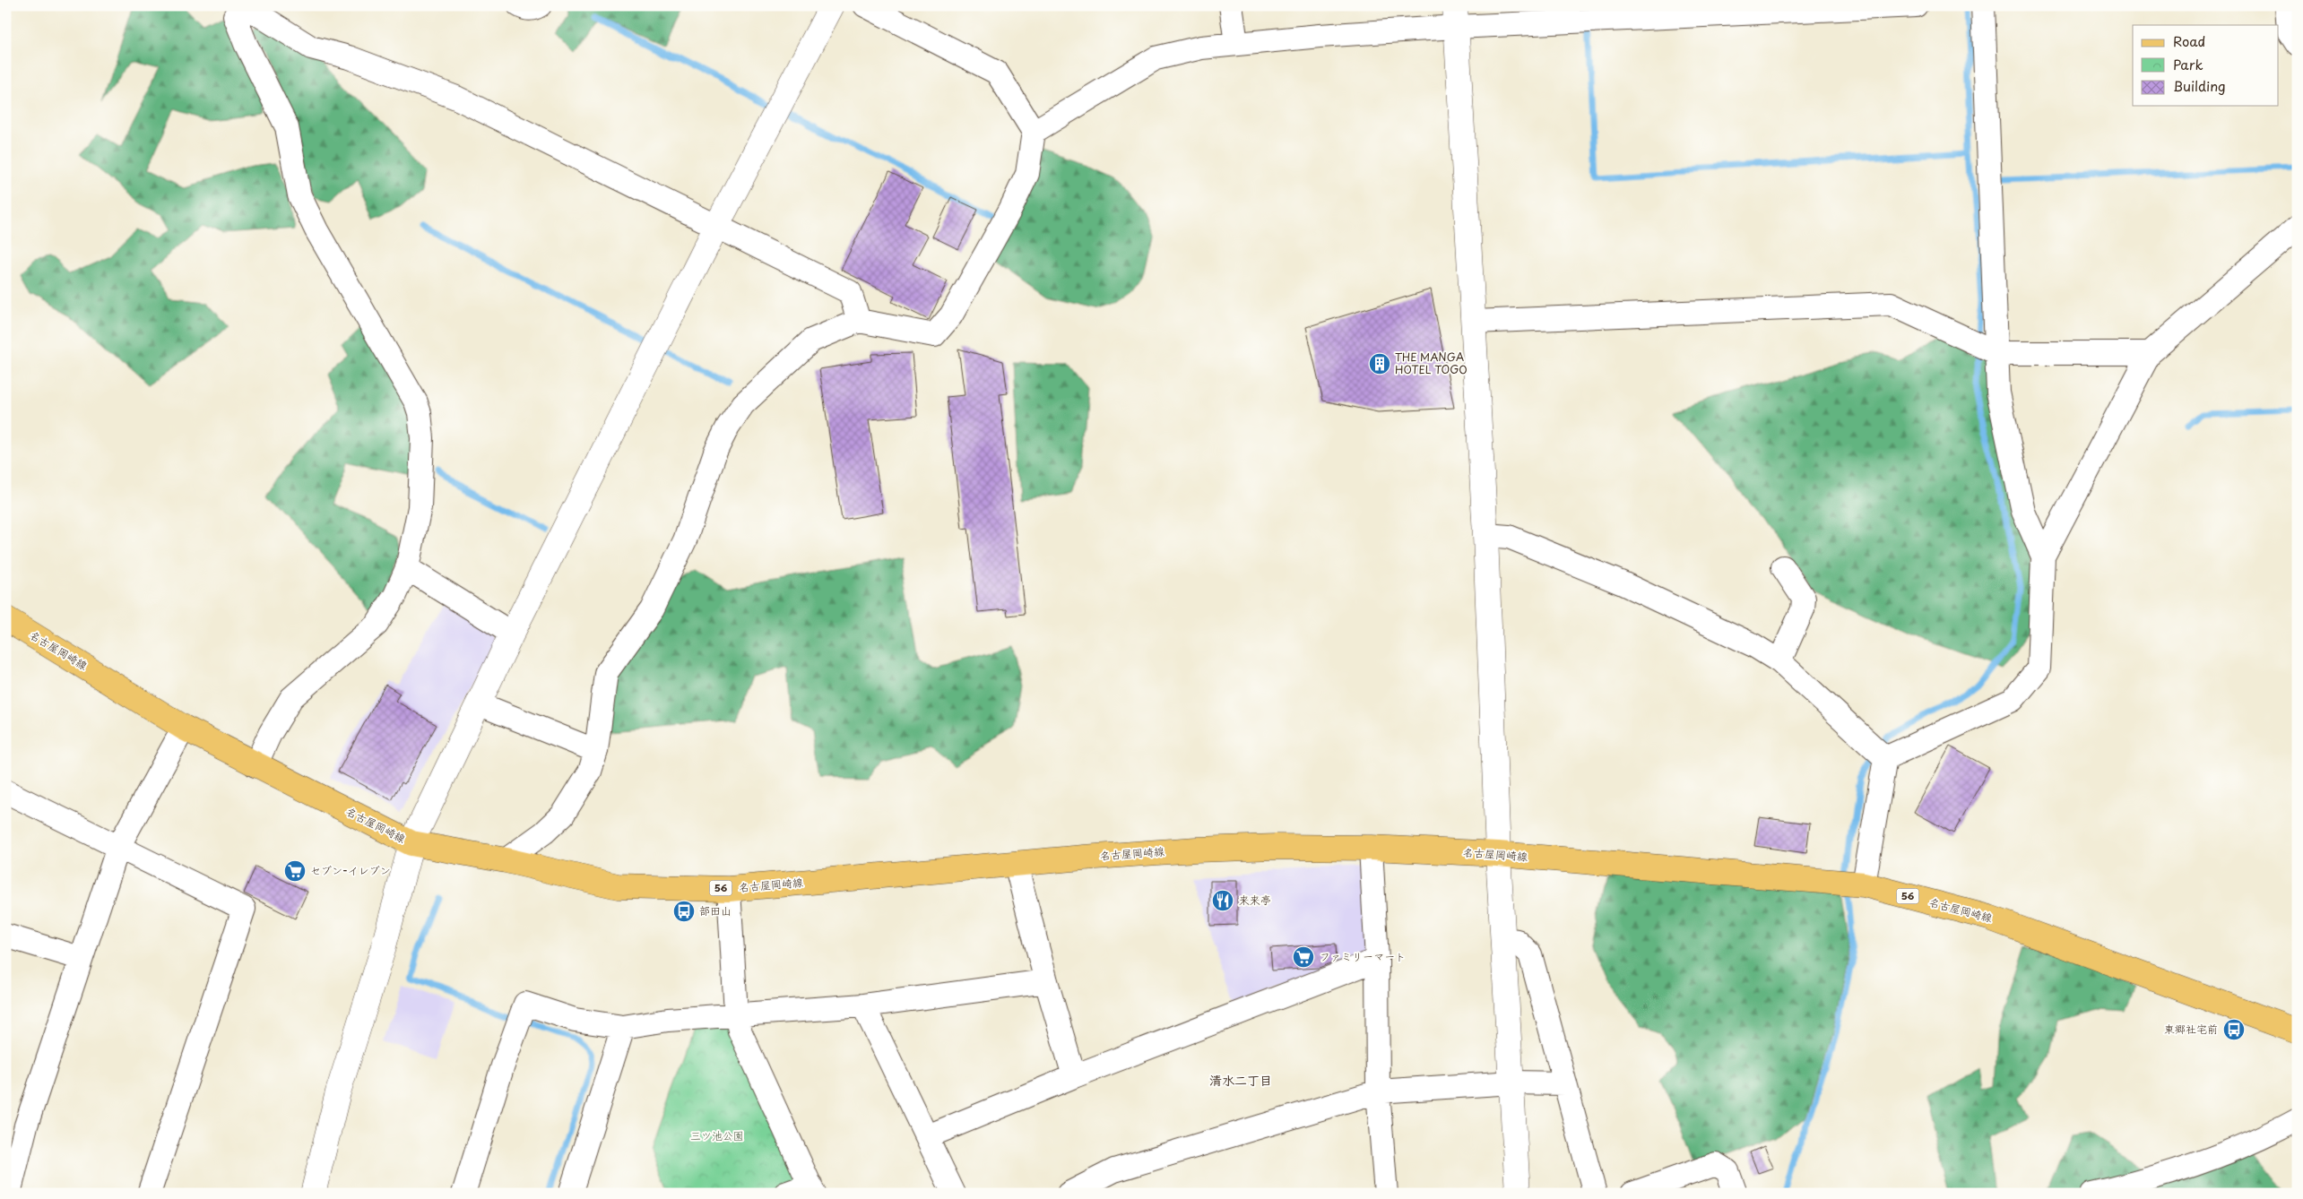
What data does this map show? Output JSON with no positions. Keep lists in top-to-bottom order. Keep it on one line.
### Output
{"streets":{"main road":["名古屋岡崎線","56"]},"districts":["清水二丁目"],"parks":["三ツ池公園"],"places":{"building":["THE MANGA HOTEL TOGO"],"supermarket":["セブン-イレブン","ファミリーマート"],"restaurant":["来来亭"],"bus stop":["部田山","東郷社宅前"]},"legend":["Road","Park","Building"]}
